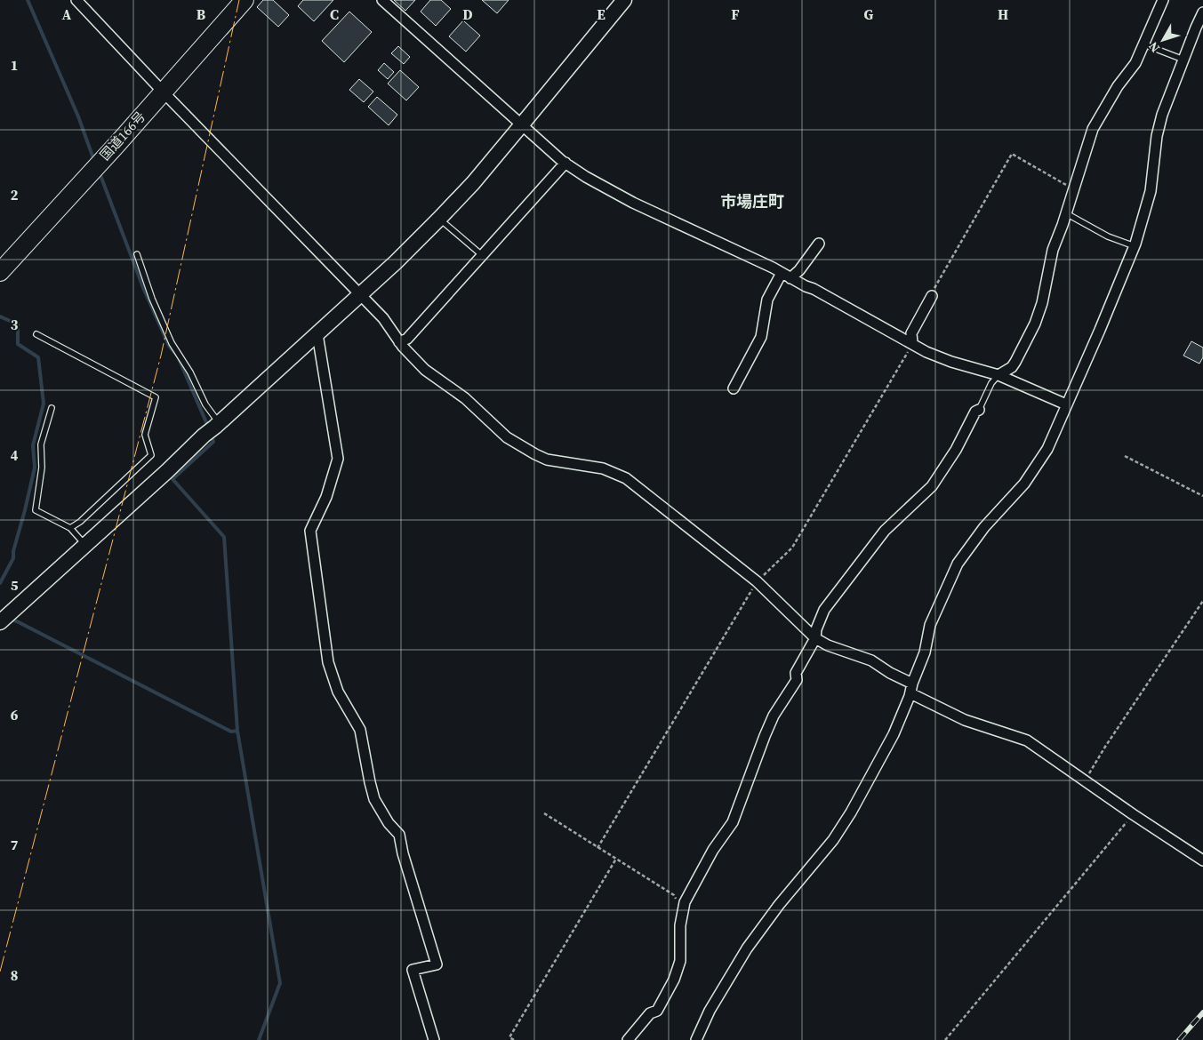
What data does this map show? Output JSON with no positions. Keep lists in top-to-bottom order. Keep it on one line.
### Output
{"streets":{"highway":["国道166号"]},"districts":["市場庄町"],"north":"bottom left","grid":{"columns":["A","B","C","D","E","F","G","H"],"rows":["1","2","3","4","5","6","7","8"]}}
